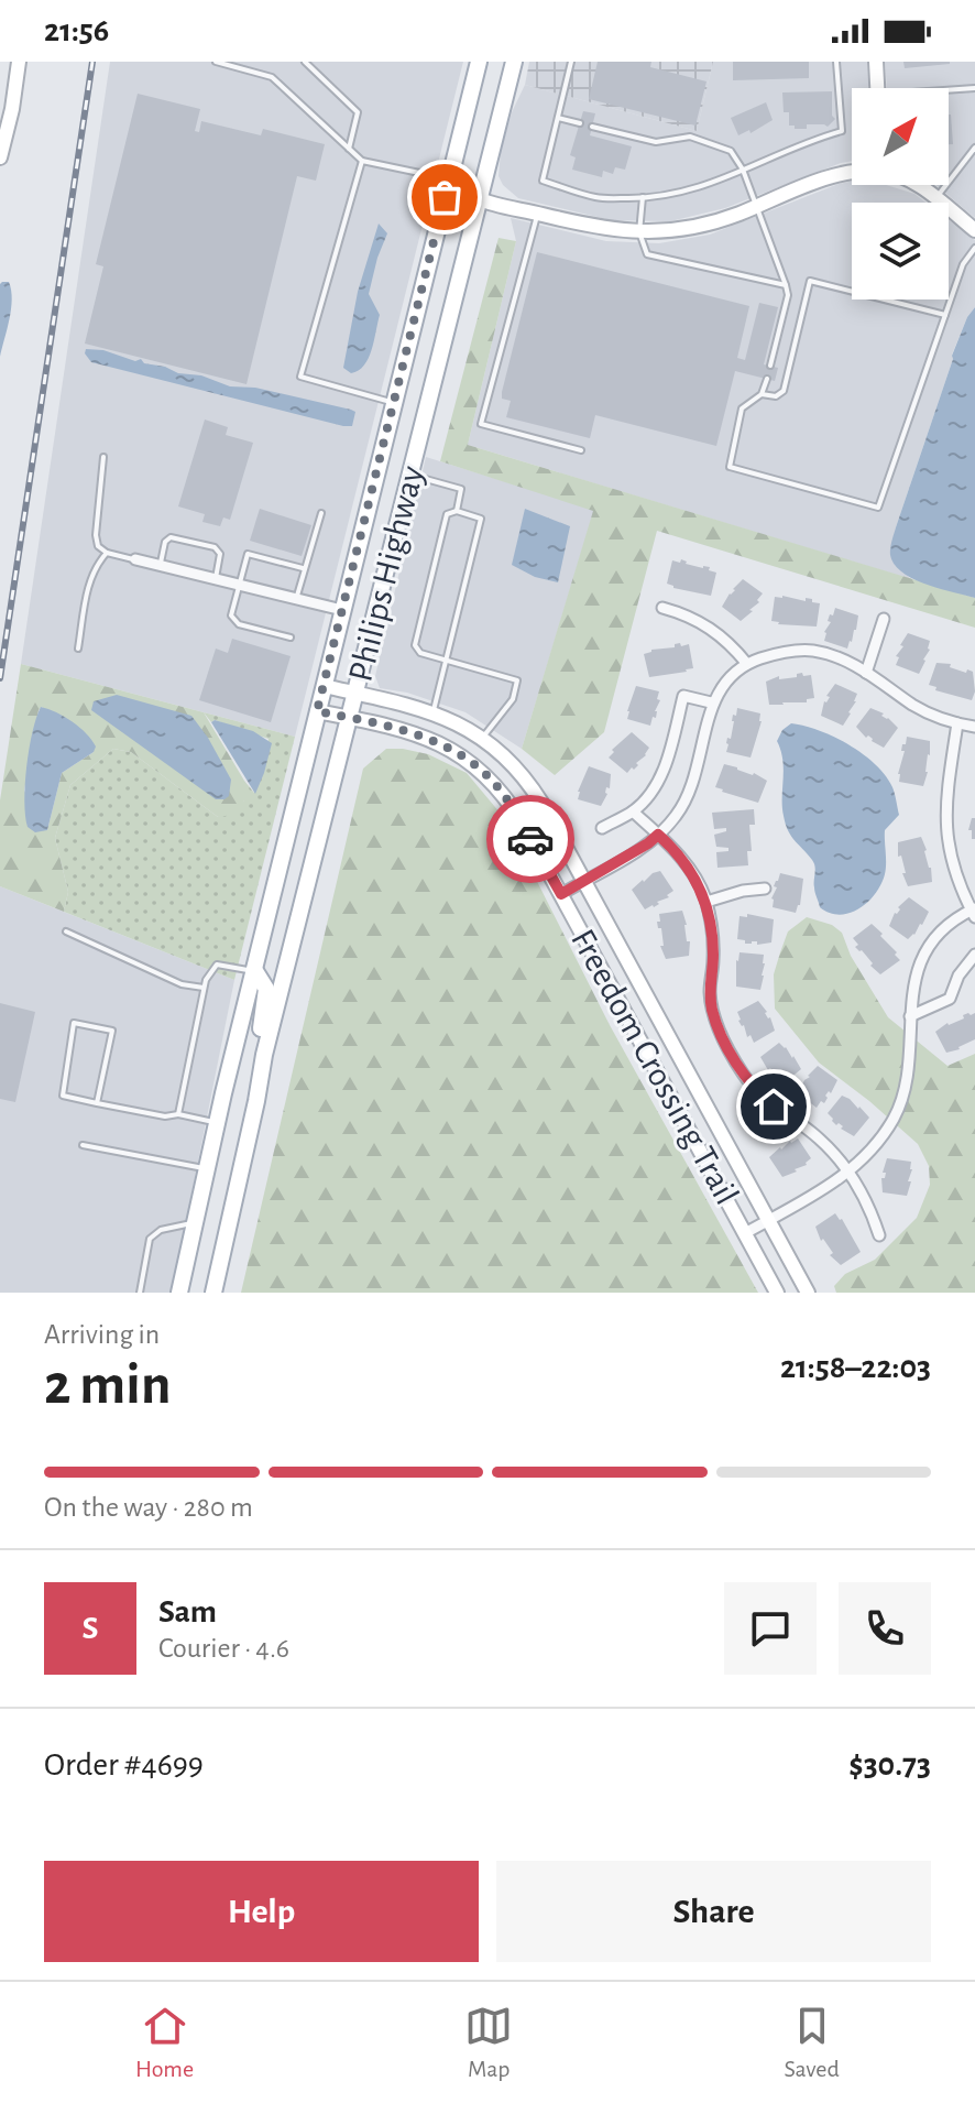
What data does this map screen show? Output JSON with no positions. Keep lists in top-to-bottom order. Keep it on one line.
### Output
{"streets":{"main road":["Philips Highway"],"street":["Freedom Crossing Trail"]},"crossings":[["Philips Highway","Freedom Crossing Trail"]],"north":"top right","page":{"status":"21:56","heading":["2 min","Arriving in","21:58–22:03"],"panel":["Sam","Courier · 4.6","Order #4699","$30.73"],"bar":"On the way · 280 m","round":"S","buttons":["Help","Share"],"tabs":["Home","Map","Saved"]}}
